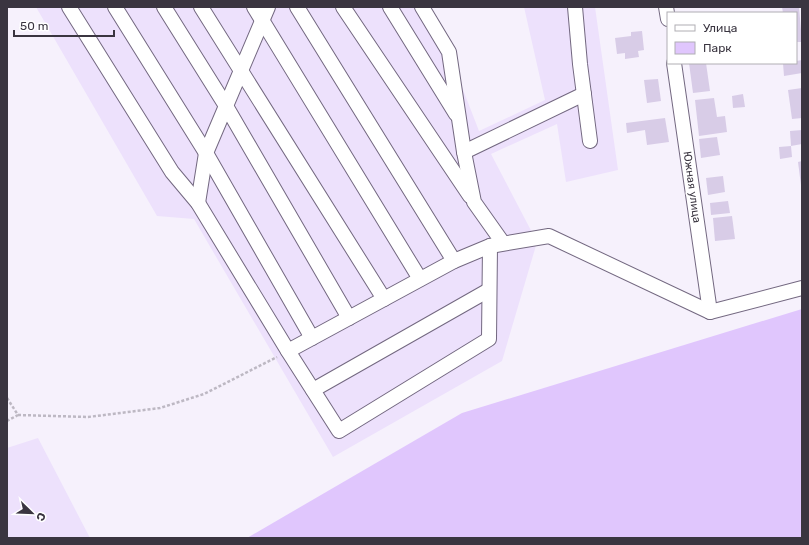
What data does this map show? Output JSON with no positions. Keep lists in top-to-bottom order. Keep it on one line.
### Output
{"streets":{"street":["Южная улица"]},"legend":["Улица","Парк"],"scale_bar":"50 m","north":"bottom right"}
